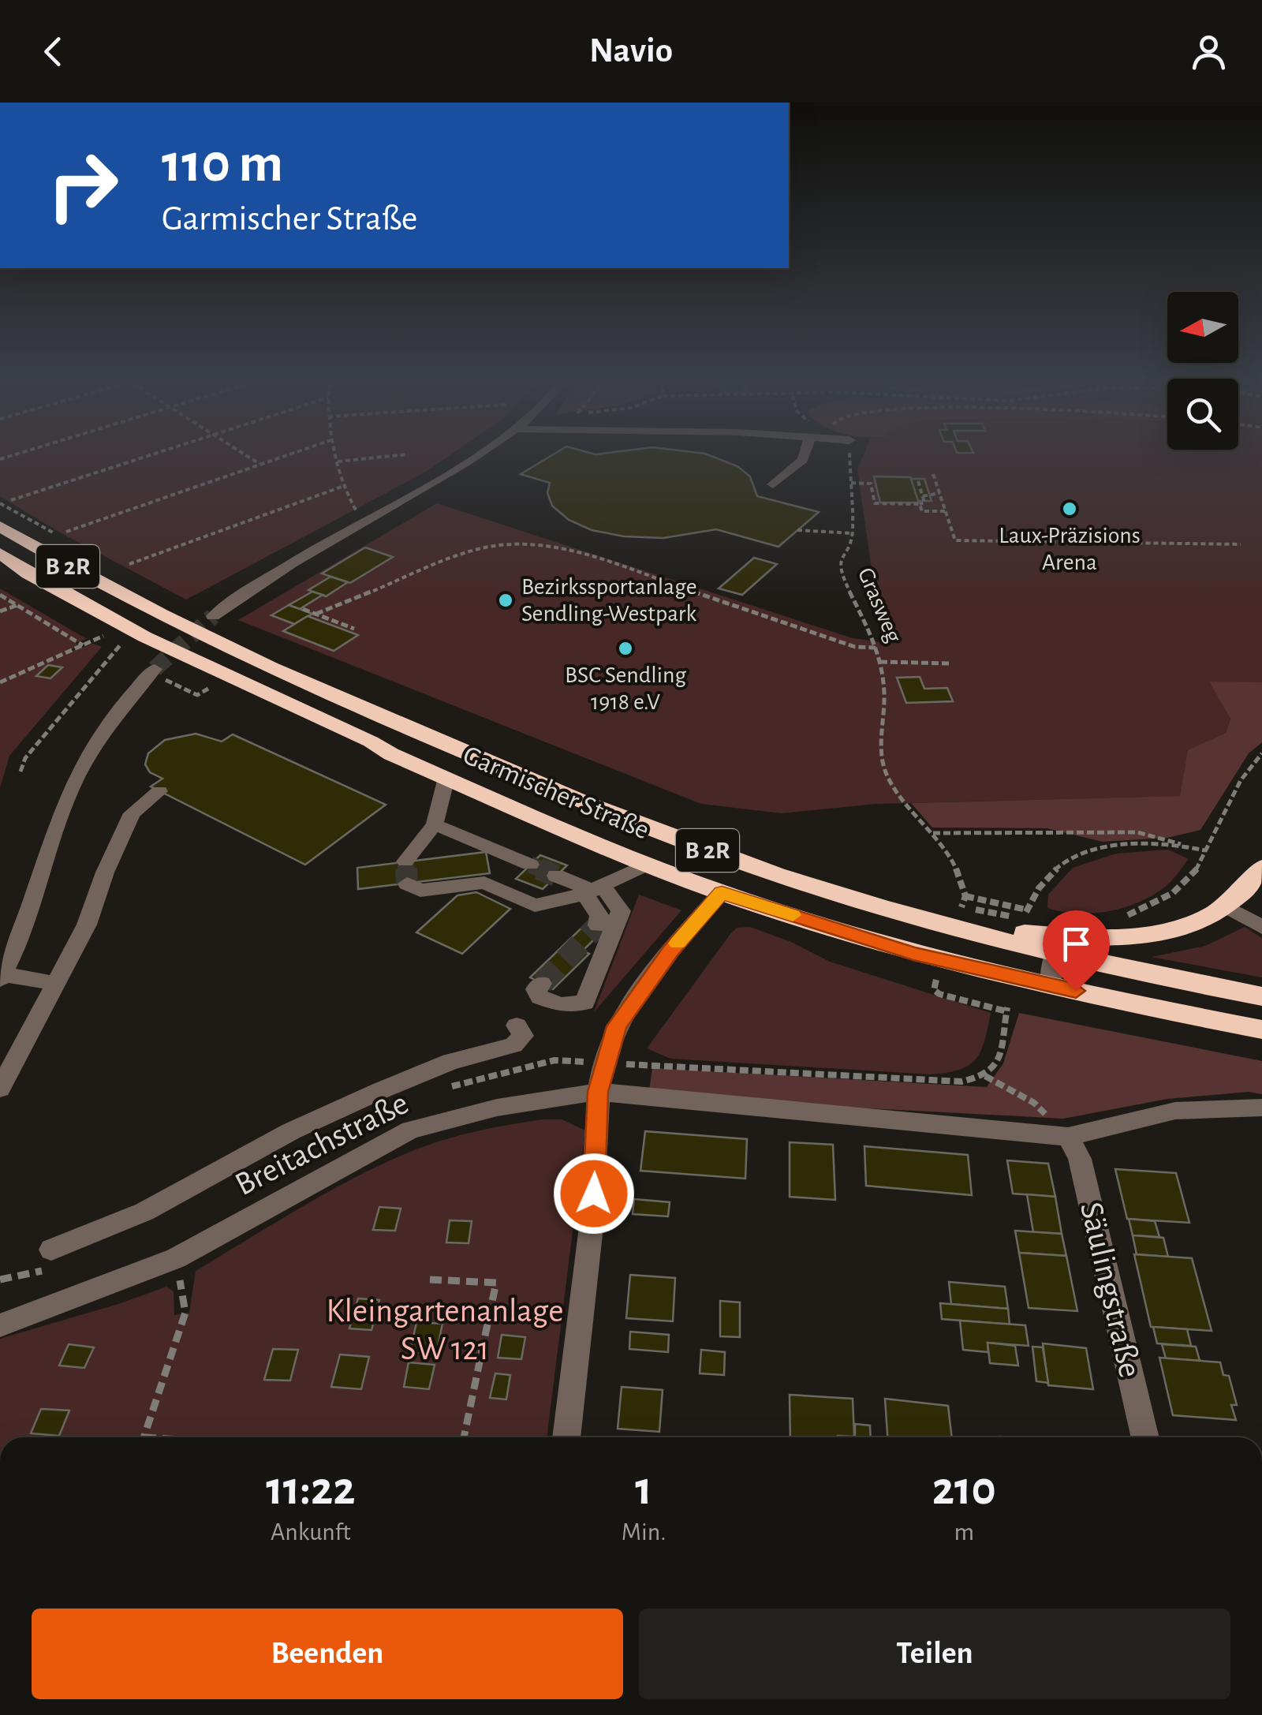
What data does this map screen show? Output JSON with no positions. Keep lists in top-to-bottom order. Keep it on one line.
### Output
{"streets":{"highway":["B 2R","Garmischer Straße"],"street":["Breitachstraße","Säulingstraße"],"path":["Grasweg"]},"crossings":[["Breitachstraße","Säulingstraße"]],"parks":["Kleingartenanlage SW 121"],"places":["Laux-Präzisions Arena","Bezirkssportanlage Sendling-Westpark","BSC Sendling 1918 e.V"],"north":"left","page":{"header":"Navio","turn":["110 m","Garmischer Straße"],"eta":["11:22","Ankunft","1","Min.","210","m"],"buttons":["Beenden","Teilen"]}}
